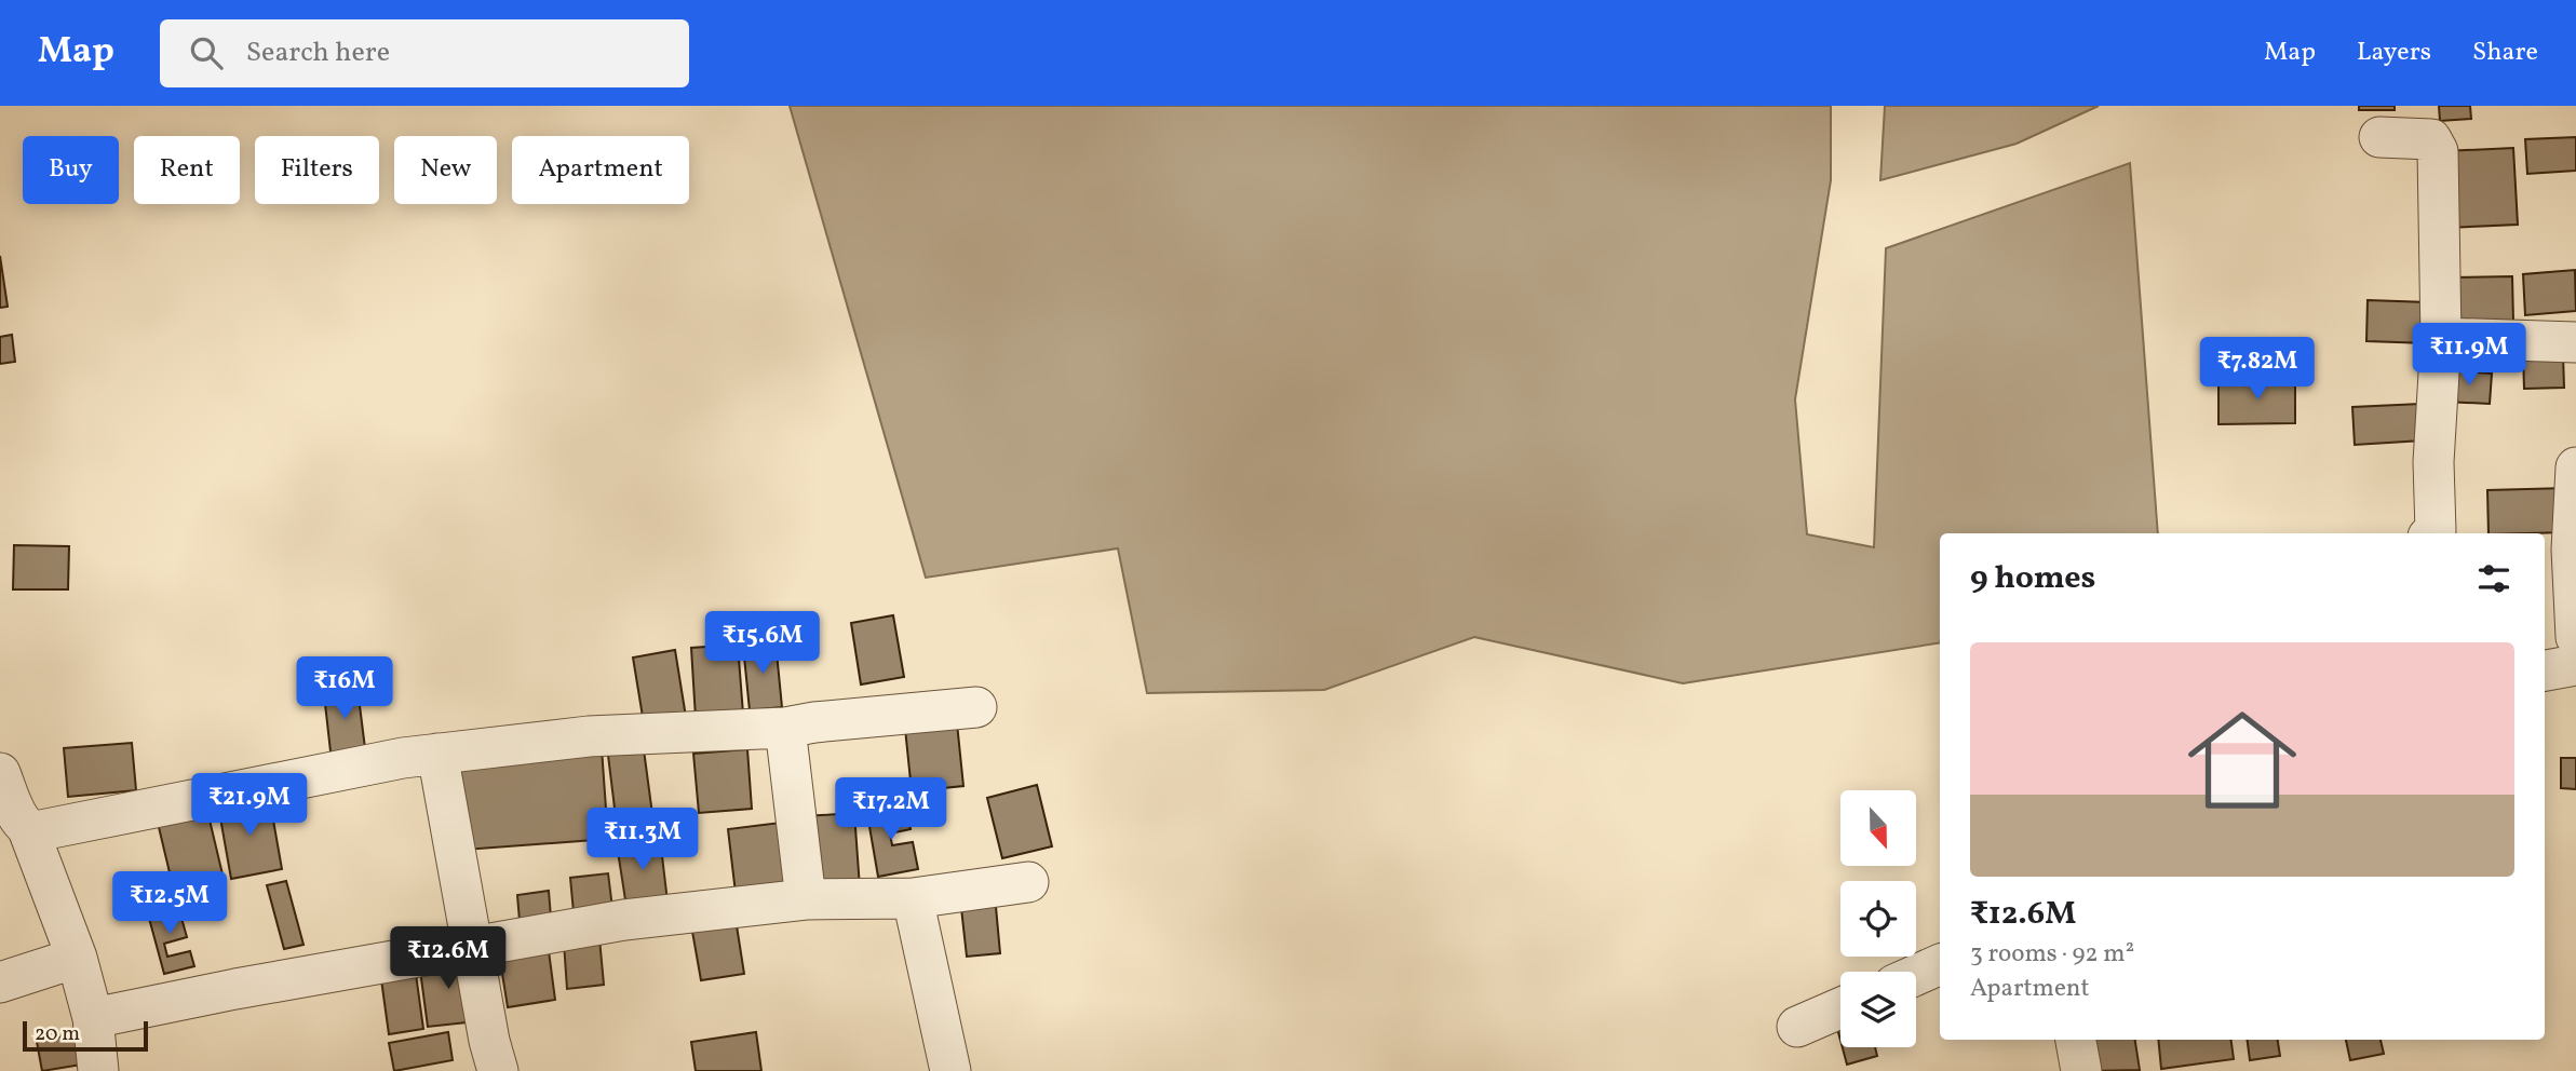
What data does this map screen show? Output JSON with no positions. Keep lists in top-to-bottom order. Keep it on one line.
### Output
{"scale_bar":"20 m","north":"bottom","page":{"header":"Map","search":"Search here","nav":["Map","Layers","Share"],"chip":["Buy","Rent","Filters","New","Apartment"],"price":["₹11.9M","₹7.82M","₹15.6M","₹16M","₹21.9M","₹17.2M","₹11.3M","₹12.5M","₹12.6M"],"heading":"9 homes","list":[{"name":"₹12.6M","note":"3 rooms · 92 m² · Apartment"}],"scale":"20 m"}}
